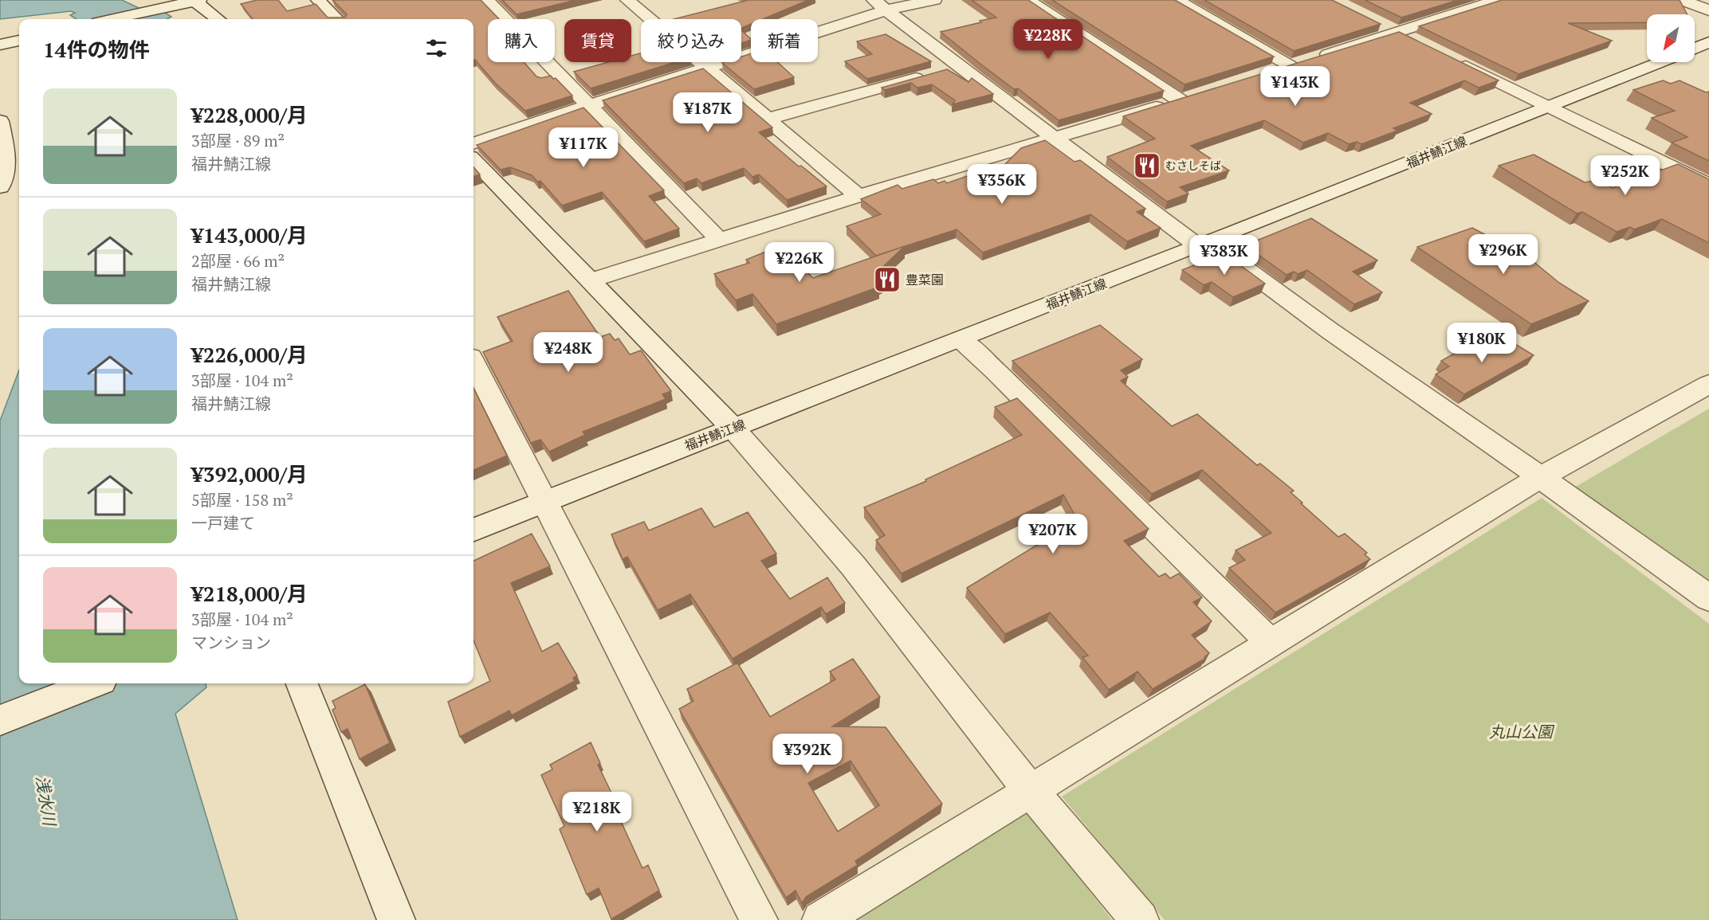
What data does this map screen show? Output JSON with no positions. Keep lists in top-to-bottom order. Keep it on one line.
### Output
{"streets":{"street":["福井鯖江線"]},"water":["浅水川"],"parks":["丸山公園"],"places":{"restaurant":["むさしそば","豊菜園"]},"north":"bottom left","page":{"price":["¥228K","¥143K","¥187K","¥117K","¥252K","¥356K","¥296K","¥383K","¥226K","¥180K","¥248K","¥207K","¥392K","¥218K"],"chip":["購入","賃貸","絞り込み","新着"],"heading":"14件の物件","list":[{"name":"¥228,000/月","note":"3部屋 · 89 m² · 福井鯖江線"},{"name":"¥143,000/月","note":"2部屋 · 66 m² · 福井鯖江線"},{"name":"¥226,000/月","note":"3部屋 · 104 m² · 福井鯖江線"},{"name":"¥392,000/月","note":"5部屋 · 158 m² · 一戸建て"},{"name":"¥218,000/月","note":"3部屋 · 104 m² · マンション"}]}}
